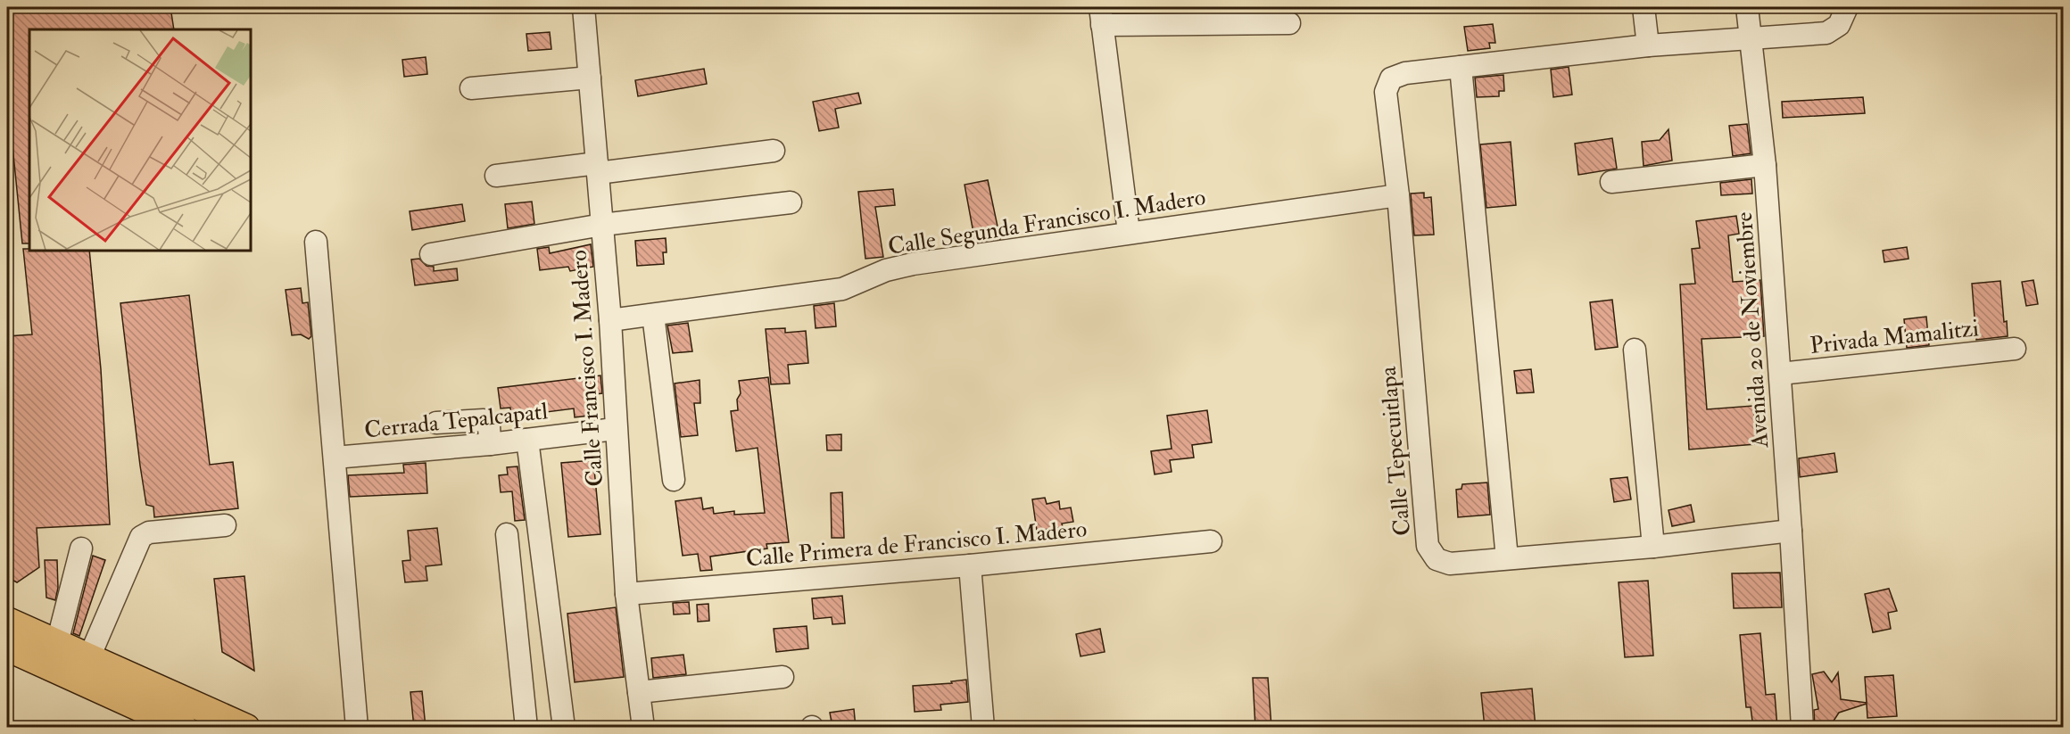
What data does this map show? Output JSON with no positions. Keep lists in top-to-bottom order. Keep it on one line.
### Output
{"streets":{"street":["Calle Segunda Francisco I. Madero","Avenida 20 de Noviembre","Privada Mamalitzi","Calle Francisco I. Madero","Cerrada Tepalcapatl","Calle Tepecuitlapa","Calle Primera de Francisco I. Madero"]},"crossings":[["Calle Segunda Francisco I. Madero","Calle Francisco I. Madero"],["Calle Segunda Francisco I. Madero","Calle Tepecuitlapa"],["Avenida 20 de Noviembre","Privada Mamalitzi"],["Avenida 20 de Noviembre","Calle Tepecuitlapa"],["Calle Francisco I. Madero","Cerrada Tepalcapatl"],["Calle Francisco I. Madero","Calle Primera de Francisco I. Madero"]]}
